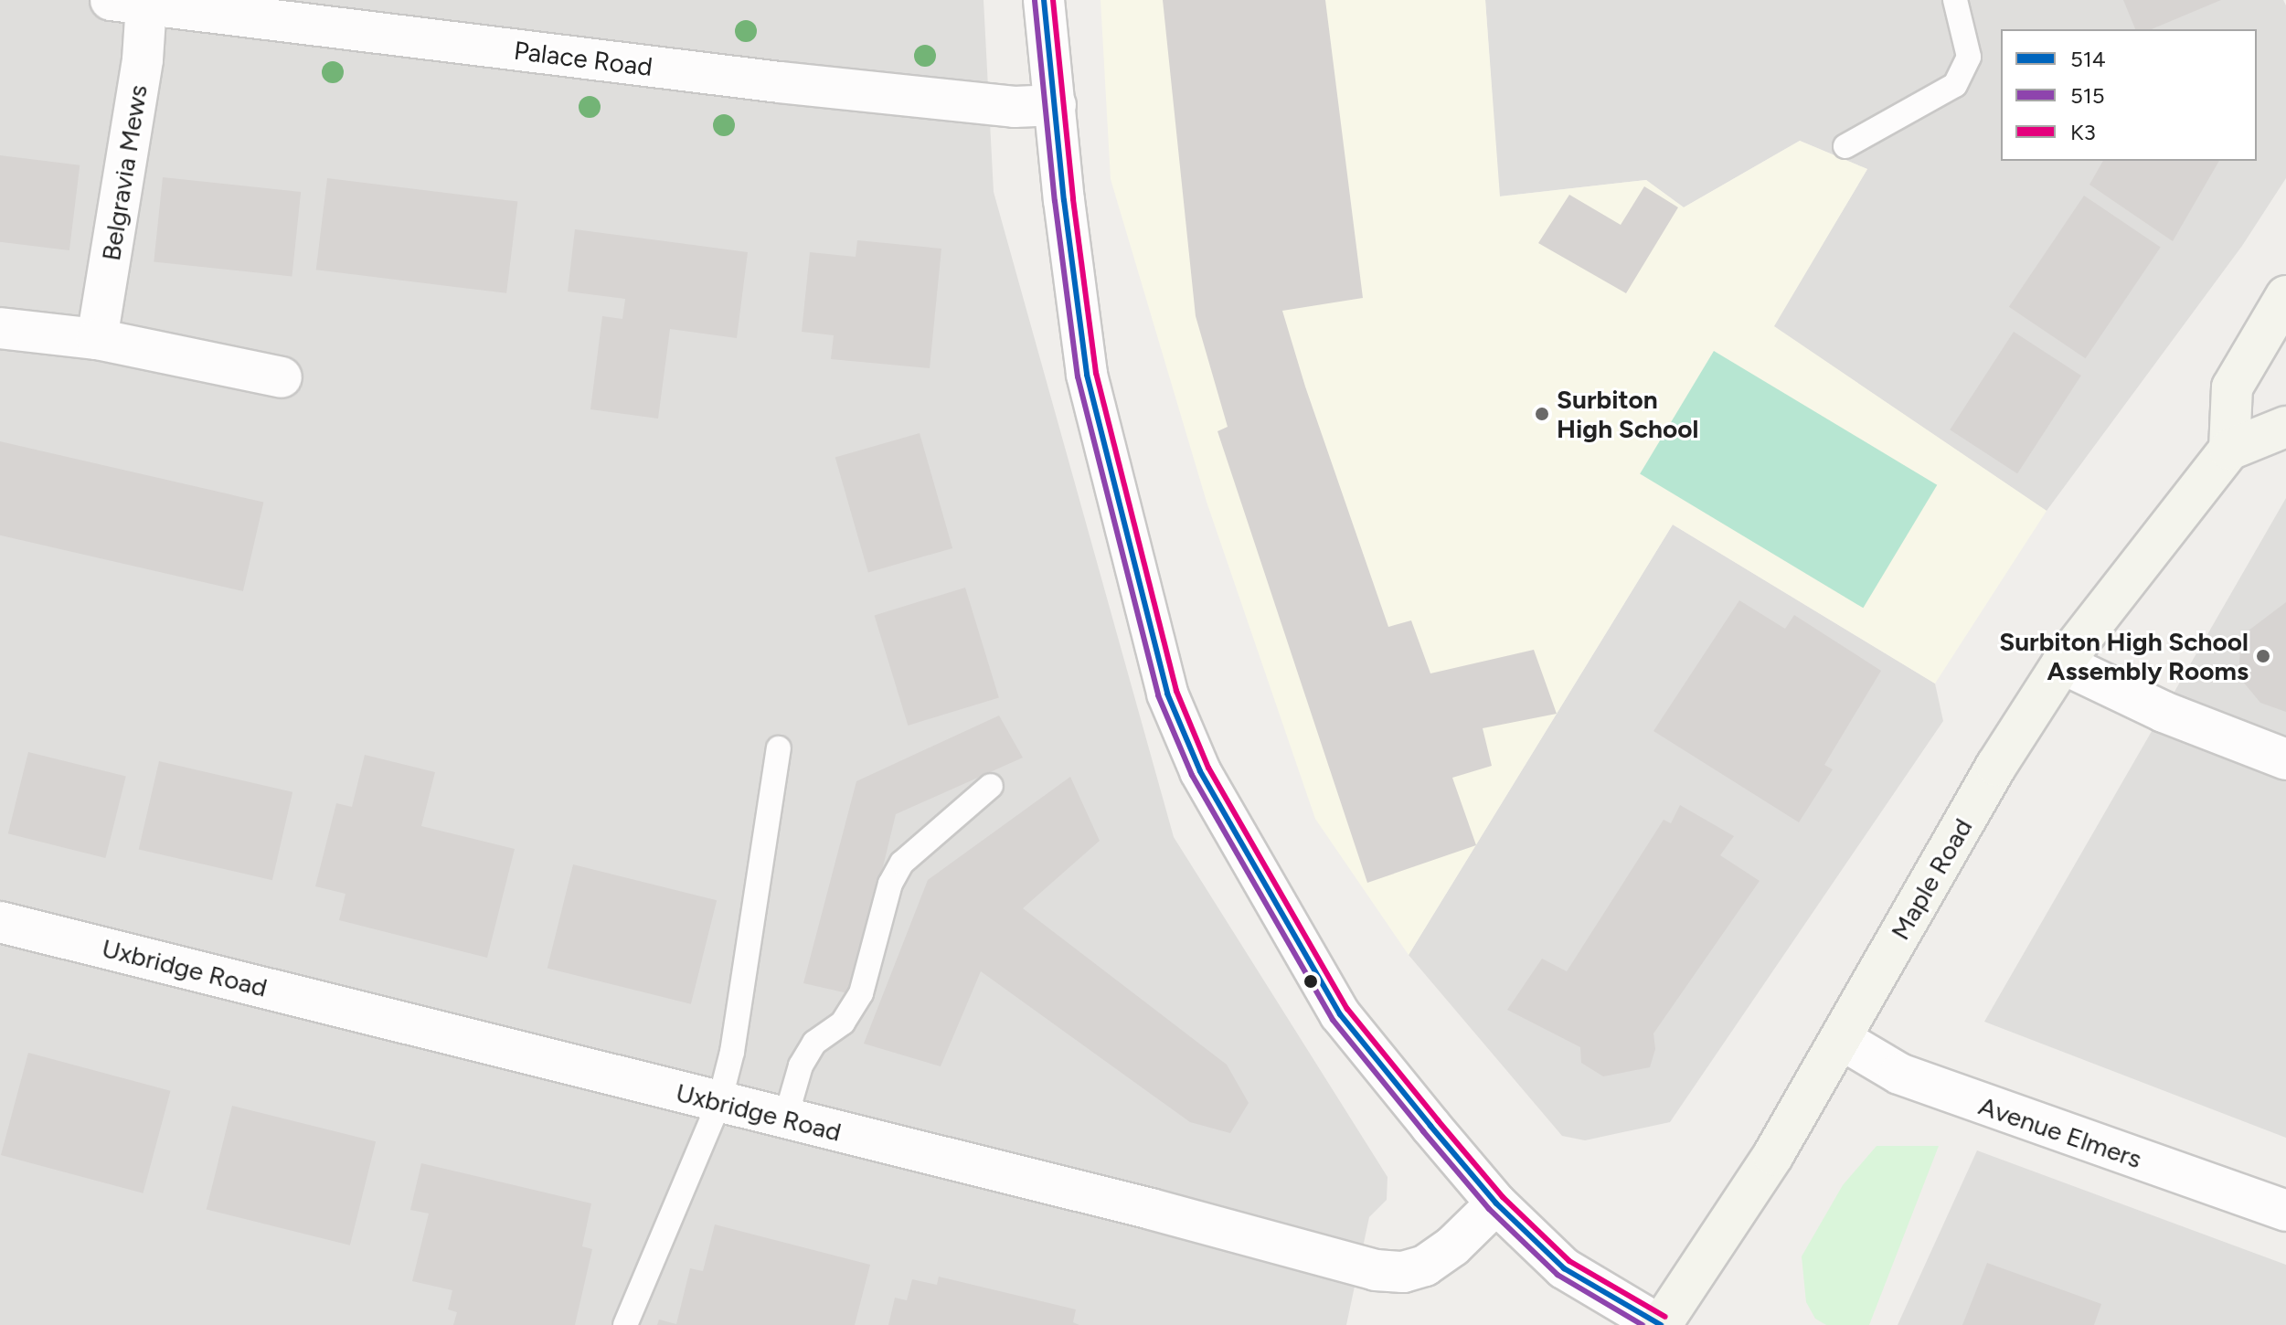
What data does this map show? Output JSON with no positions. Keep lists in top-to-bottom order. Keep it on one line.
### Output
{"streets":{"main road":["Maple Road"],"street":["Palace Road","Belgravia Mews","Uxbridge Road","Avenue Elmers"]},"crossings":[["Palace Road","Belgravia Mews"],["Maple Road","Avenue Elmers"]],"places":["Surbiton High School","Surbiton High School Assembly Rooms"],"lines":["transit line 514","transit line K3","transit line 515"],"legend":["514","515","K3"]}
